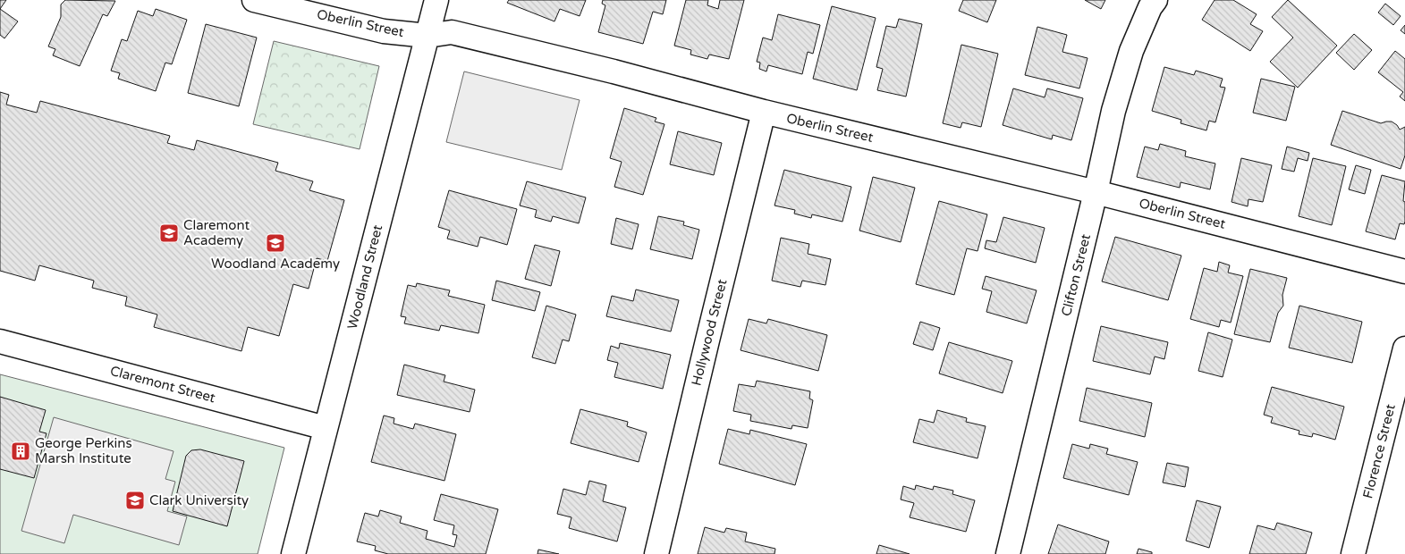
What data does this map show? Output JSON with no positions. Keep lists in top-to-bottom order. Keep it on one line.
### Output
{"streets":{"street":["Oberlin Street","Clifton Street","Woodland Street","Hollywood Street","Claremont Street","Florence Street"]},"crossings":[["Oberlin Street","Clifton Street"],["Oberlin Street","Woodland Street"],["Oberlin Street","Hollywood Street"],["Woodland Street","Claremont Street"]],"places":{"school or university":["Claremont Academy","Woodland Academy","Clark University"],"building":["George Perkins Marsh Institute"]}}
